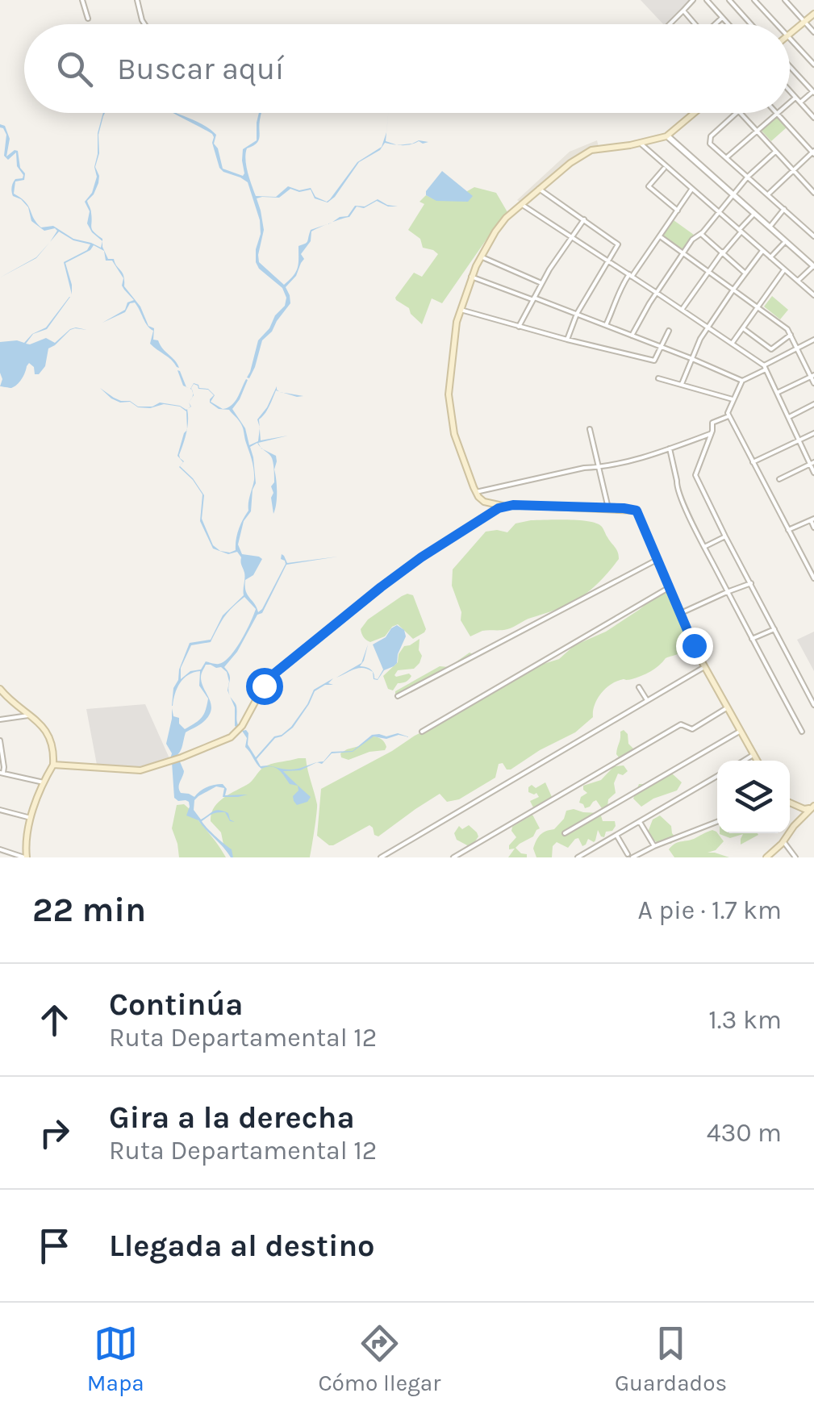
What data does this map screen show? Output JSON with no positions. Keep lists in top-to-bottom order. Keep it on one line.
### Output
{"page":{"search":"Buscar aquí","heading":["22 min","A pie · 1.7 km"],"list":[["Continúa","Ruta Departamental 12","1.3 km"],["Gira a la derecha","Ruta Departamental 12","430 m"],"Llegada al destino"],"nav":["Mapa","Cómo llegar","Guardados"]}}
